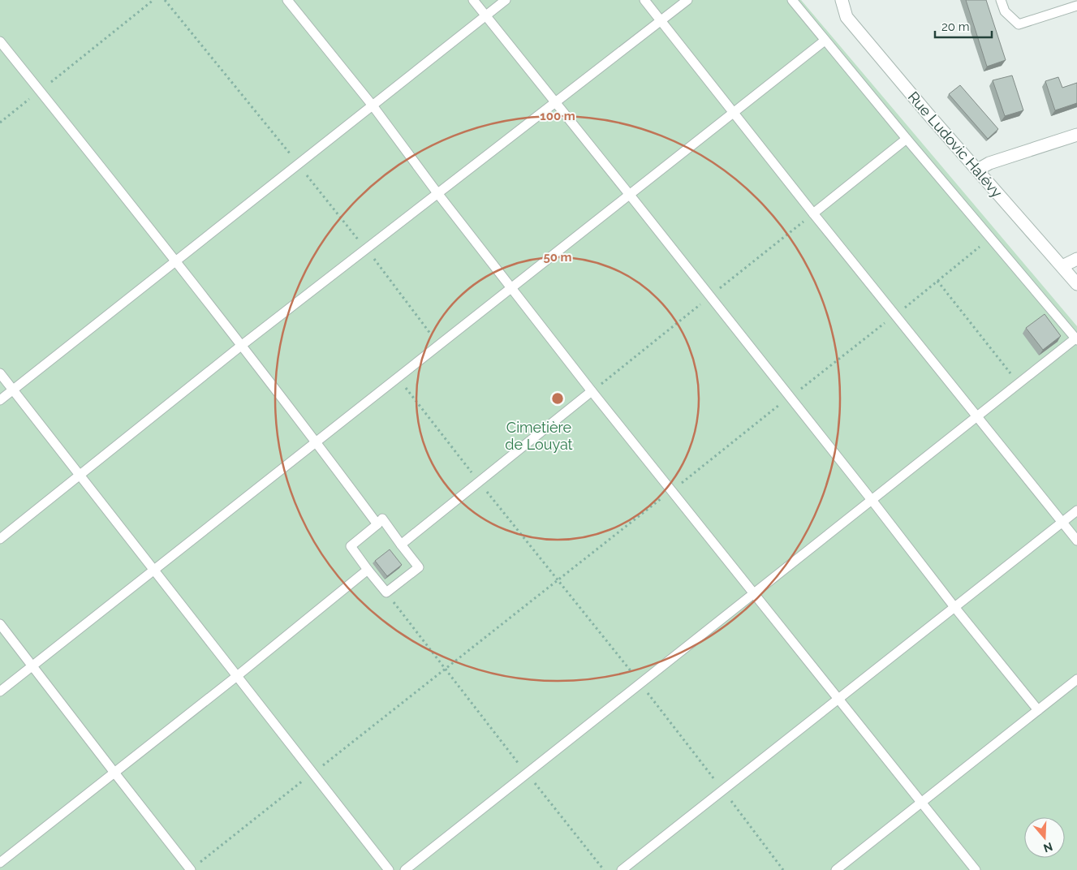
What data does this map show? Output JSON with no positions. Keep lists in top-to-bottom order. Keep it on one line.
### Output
{"streets":{"street":["Rue Ludovic Halévy"]},"parks":["Cimetière de Louyat"],"scale_bar":"20 m","north":"bottom","rings":["100 m","50 m"]}
